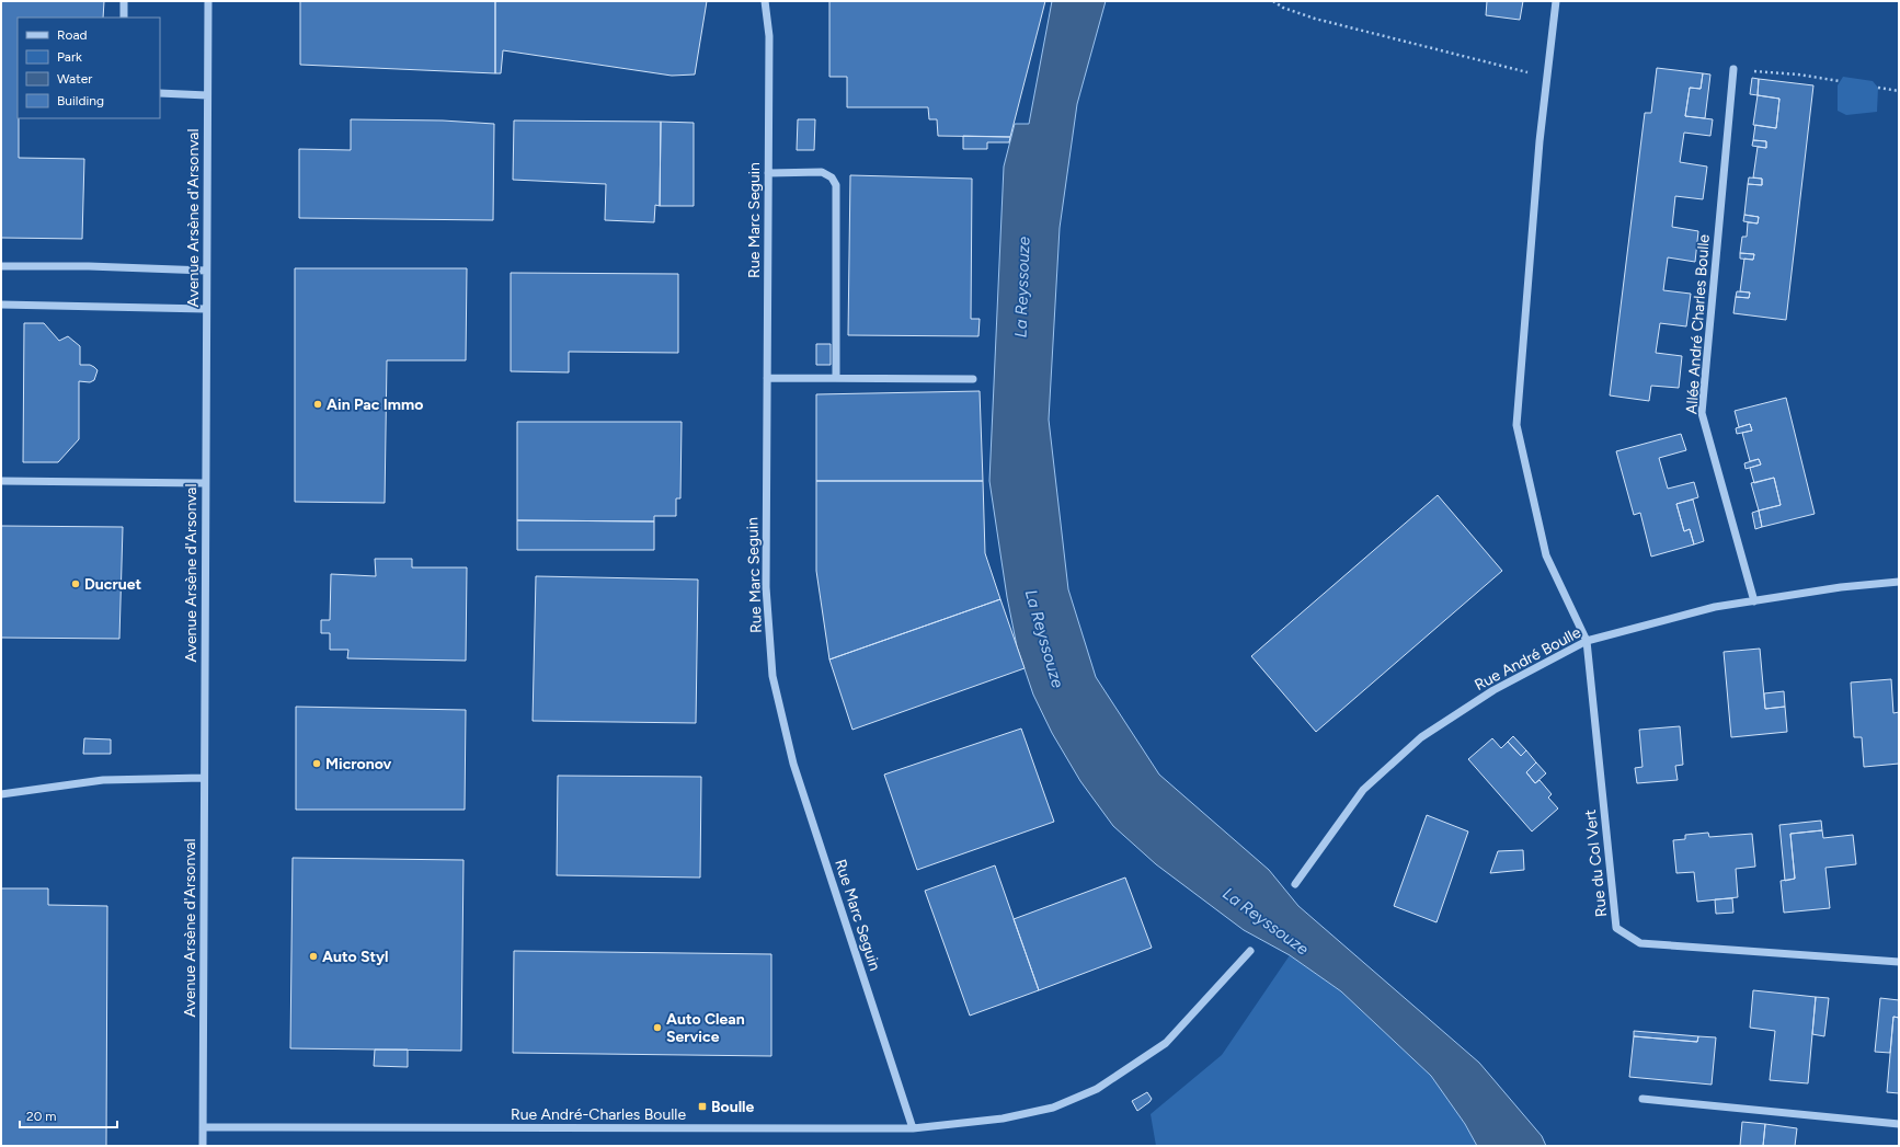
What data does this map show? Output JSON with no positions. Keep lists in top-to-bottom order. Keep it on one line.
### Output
{"streets":{"street":["Avenue Arsène d'Arsonval","Rue Marc Seguin","Allée André Charles Boulle","Rue André Boulle","Rue du Col Vert","Rue André-Charles Boulle"]},"crossings":[["Avenue Arsène d'Arsonval","Rue André-Charles Boulle"],["Rue Marc Seguin","Rue André-Charles Boulle"],["Allée André Charles Boulle","Rue André Boulle"],["Rue André Boulle","Rue du Col Vert"]],"water":["La Reyssouze"],"places":{"other":["Ain Pac Immo","Ducruet","Micronov","Auto Styl","Auto Clean Service"],"transit":["Boulle"]},"legend":["Road","Park","Water","Building"],"scale_bar":"20 m"}
